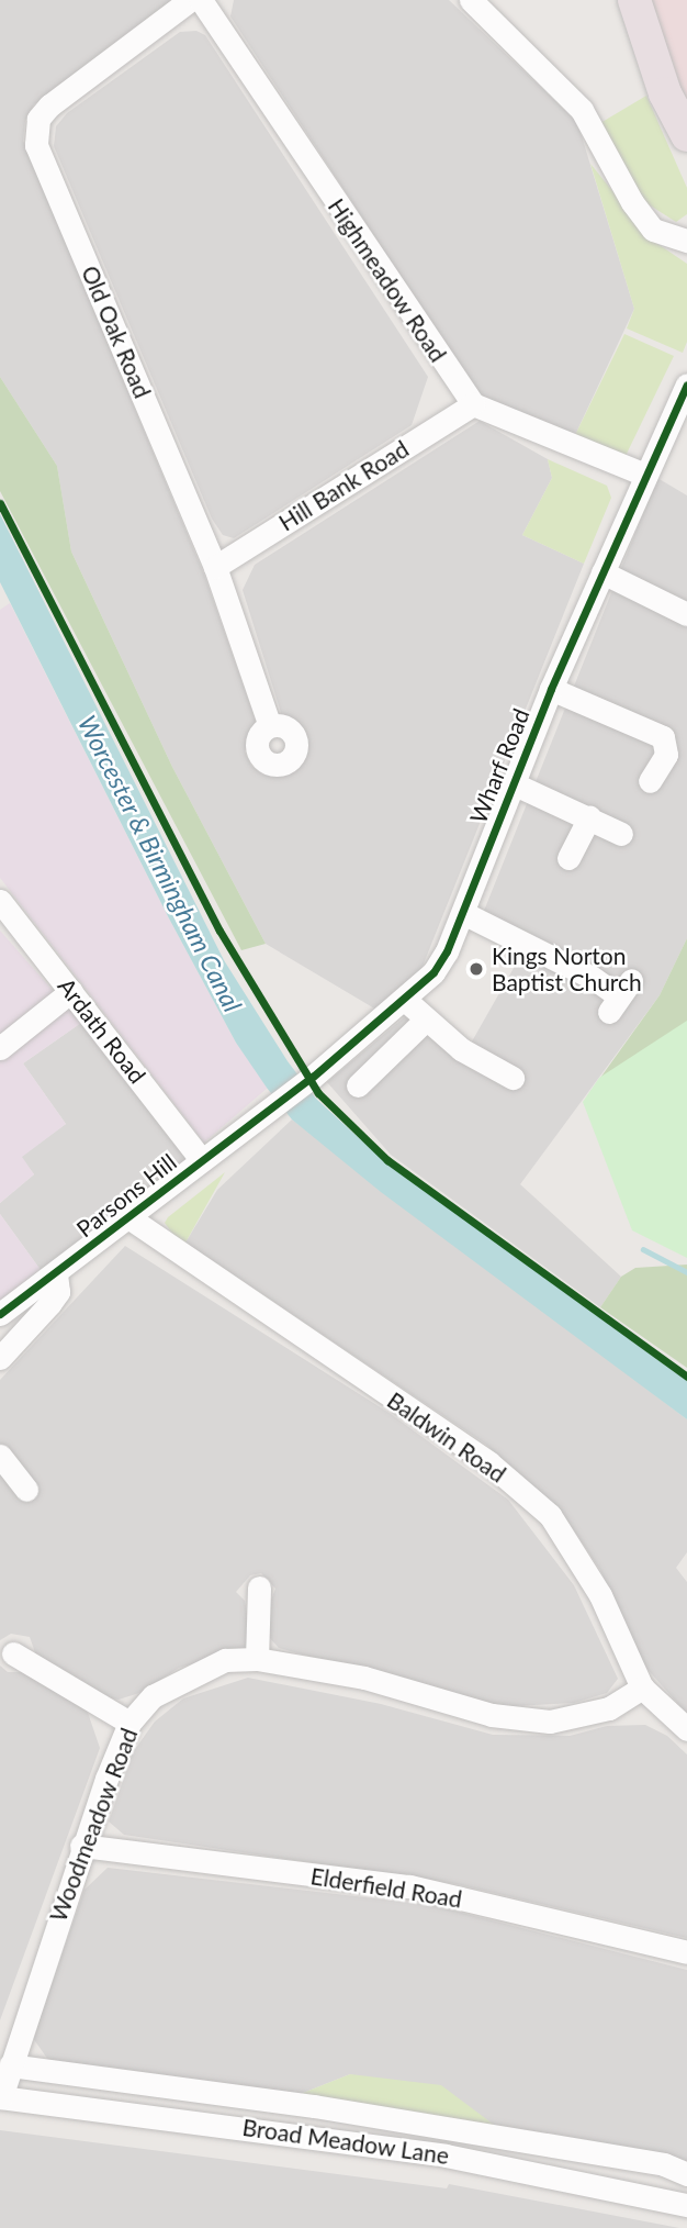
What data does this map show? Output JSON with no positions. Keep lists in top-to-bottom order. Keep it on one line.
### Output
{"streets":{"street":["Highmeadow Road","Old Oak Road","Hill Bank Road","Wharf Road","Ardath Road","Parsons Hill","Baldwin Road","Woodmeadow Road","Elderfield Road","Broad Meadow Lane"]},"crossings":[["Highmeadow Road","Hill Bank Road"],["Old Oak Road","Hill Bank Road"],["Wharf Road","Parsons Hill"],["Ardath Road","Parsons Hill"],["Parsons Hill","Baldwin Road"],["Baldwin Road","Woodmeadow Road"],["Woodmeadow Road","Elderfield Road"],["Woodmeadow Road","Broad Meadow Lane"]],"water":["Worcester & Birmingham Canal"],"places":["Kings Norton Baptist Church"]}
